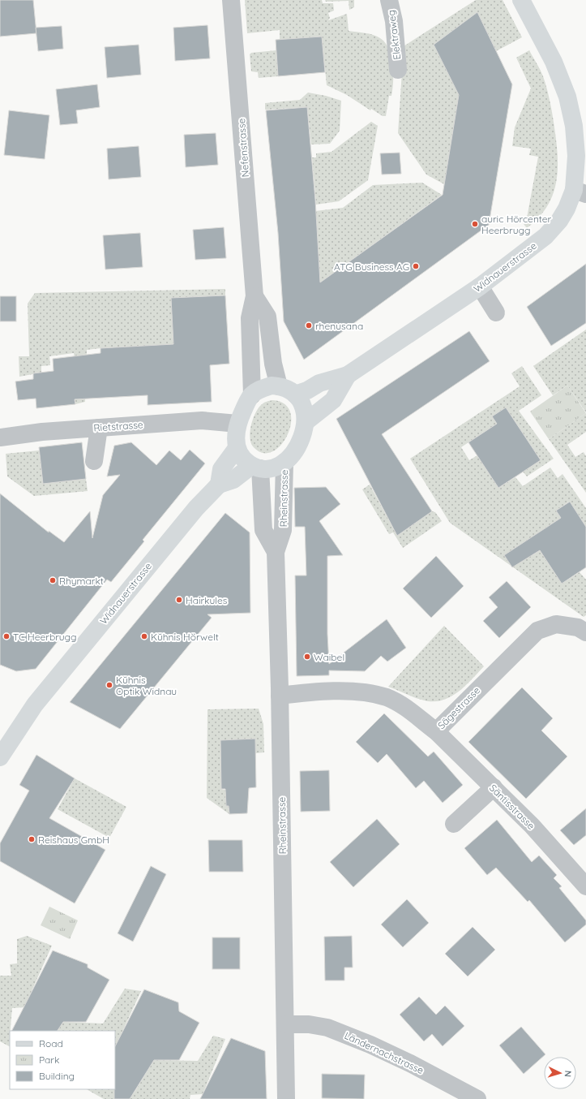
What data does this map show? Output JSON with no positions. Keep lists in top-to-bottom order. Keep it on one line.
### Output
{"streets":{"main road":["Widnauerstrasse"],"street":["Elektraweg","Nefenstrasse","Rietstrasse","Rheinstrasse","Sägestrasse","Säntisstrasse","Ländernachstrasse"]},"crossings":[["Nefenstrasse","Widnauerstrasse"],["Nefenstrasse","Rietstrasse"],["Nefenstrasse","Rheinstrasse"],["Widnauerstrasse","Rietstrasse"],["Widnauerstrasse","Rheinstrasse"],["Rietstrasse","Rheinstrasse"],["Rheinstrasse","Sägestrasse"],["Rheinstrasse","Ländernachstrasse"],["Sägestrasse","Säntisstrasse"]],"places":["auric Hörcenter Heerbrugg","ATG Business AG","rhenusana","Rhymarkt","Hairkules","TC Heerbrugg","Kühnis Hörwelt","Waibel","Kühnis Optik Widnau","Reishaus GmbH"],"legend":["Road","Park","Building"],"north":"right"}
